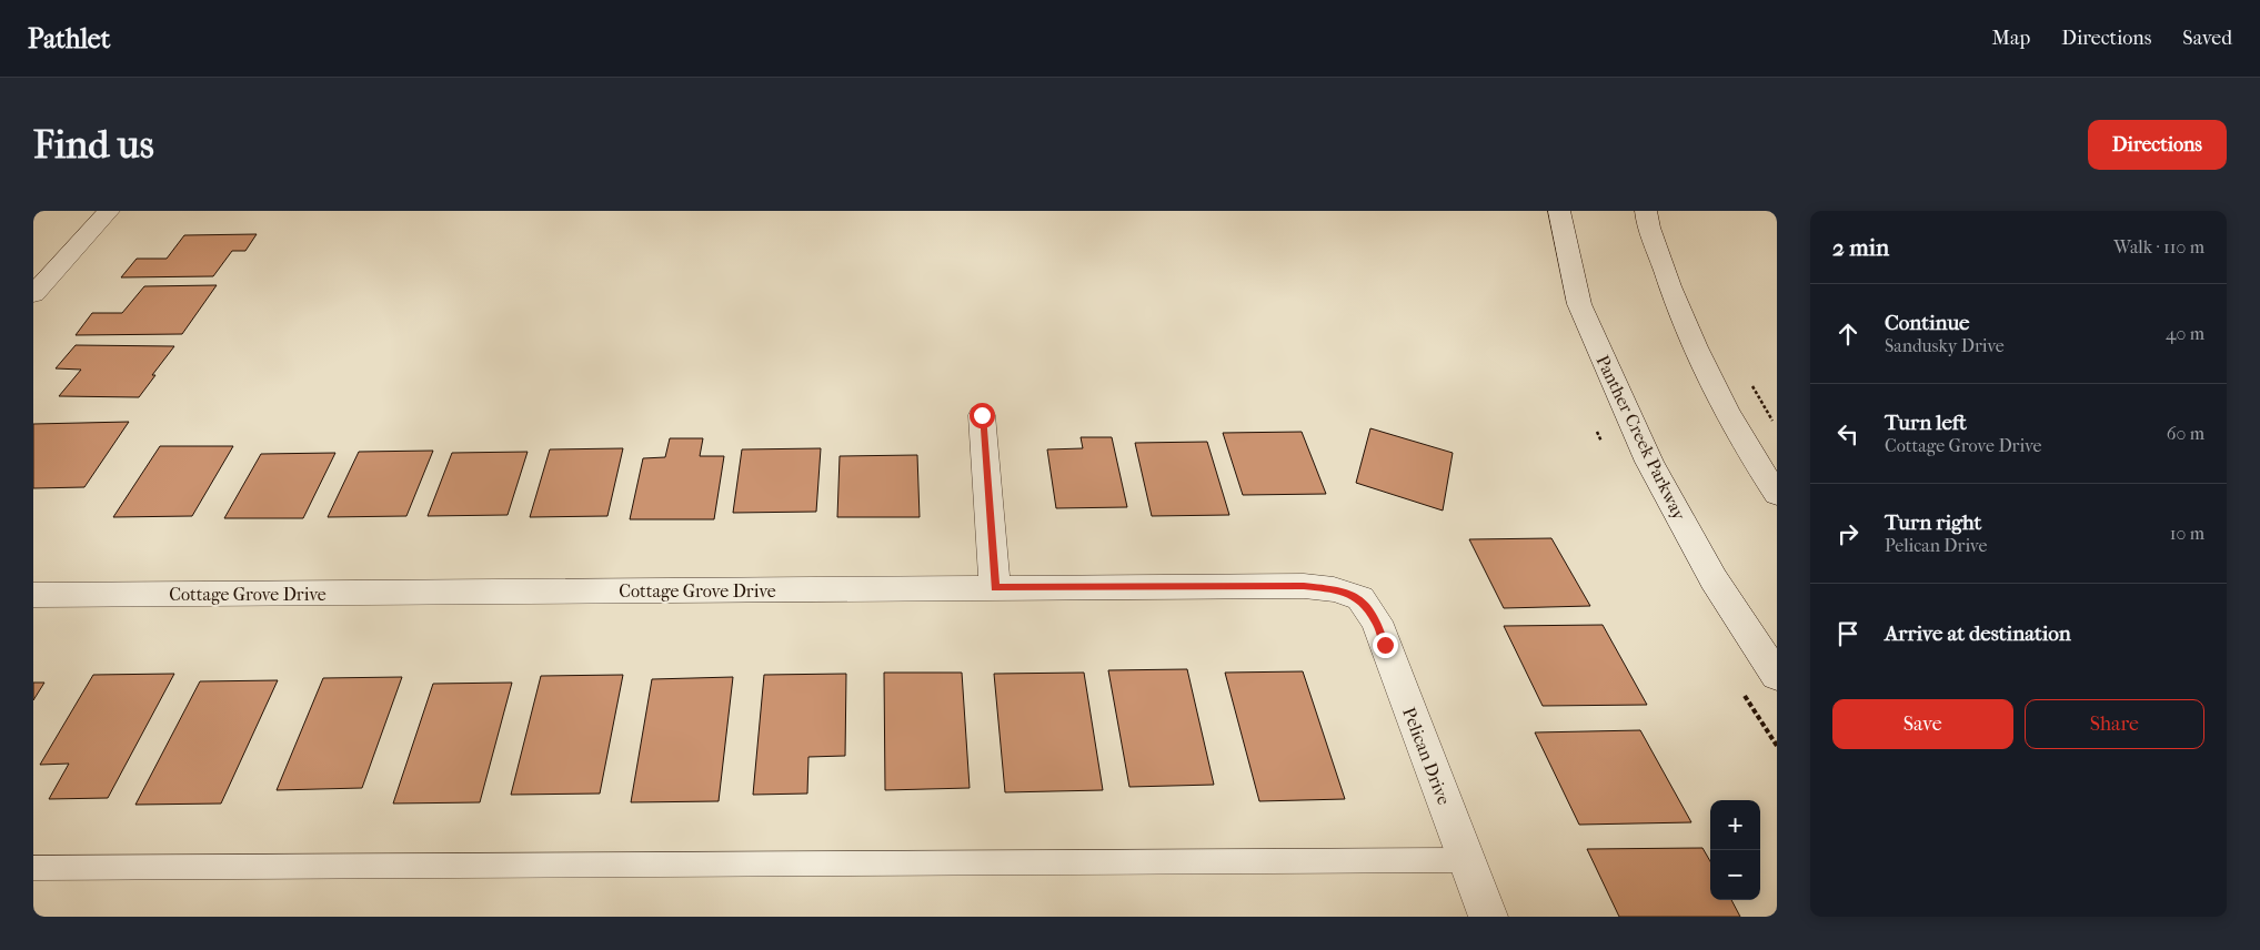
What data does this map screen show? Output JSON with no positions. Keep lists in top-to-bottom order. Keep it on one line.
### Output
{"streets":{"street":["Panther Creek Parkway","Cottage Grove Drive","Pelican Drive"]},"crossings":[["Cottage Grove Drive","Pelican Drive"]],"page":{"header":"Pathlet","nav":["Map","Directions","Saved"],"buttons":["Directions",["Save","Share"]],"title":"Find us","heading":["2 min","Walk · 110 m"],"list":[["Continue","Sandusky Drive","40 m"],["Turn left","Cottage Grove Drive","60 m"],["Turn right","Pelican Drive","10 m"],"Arrive at destination"],"map_buttons":["+","−"]}}
